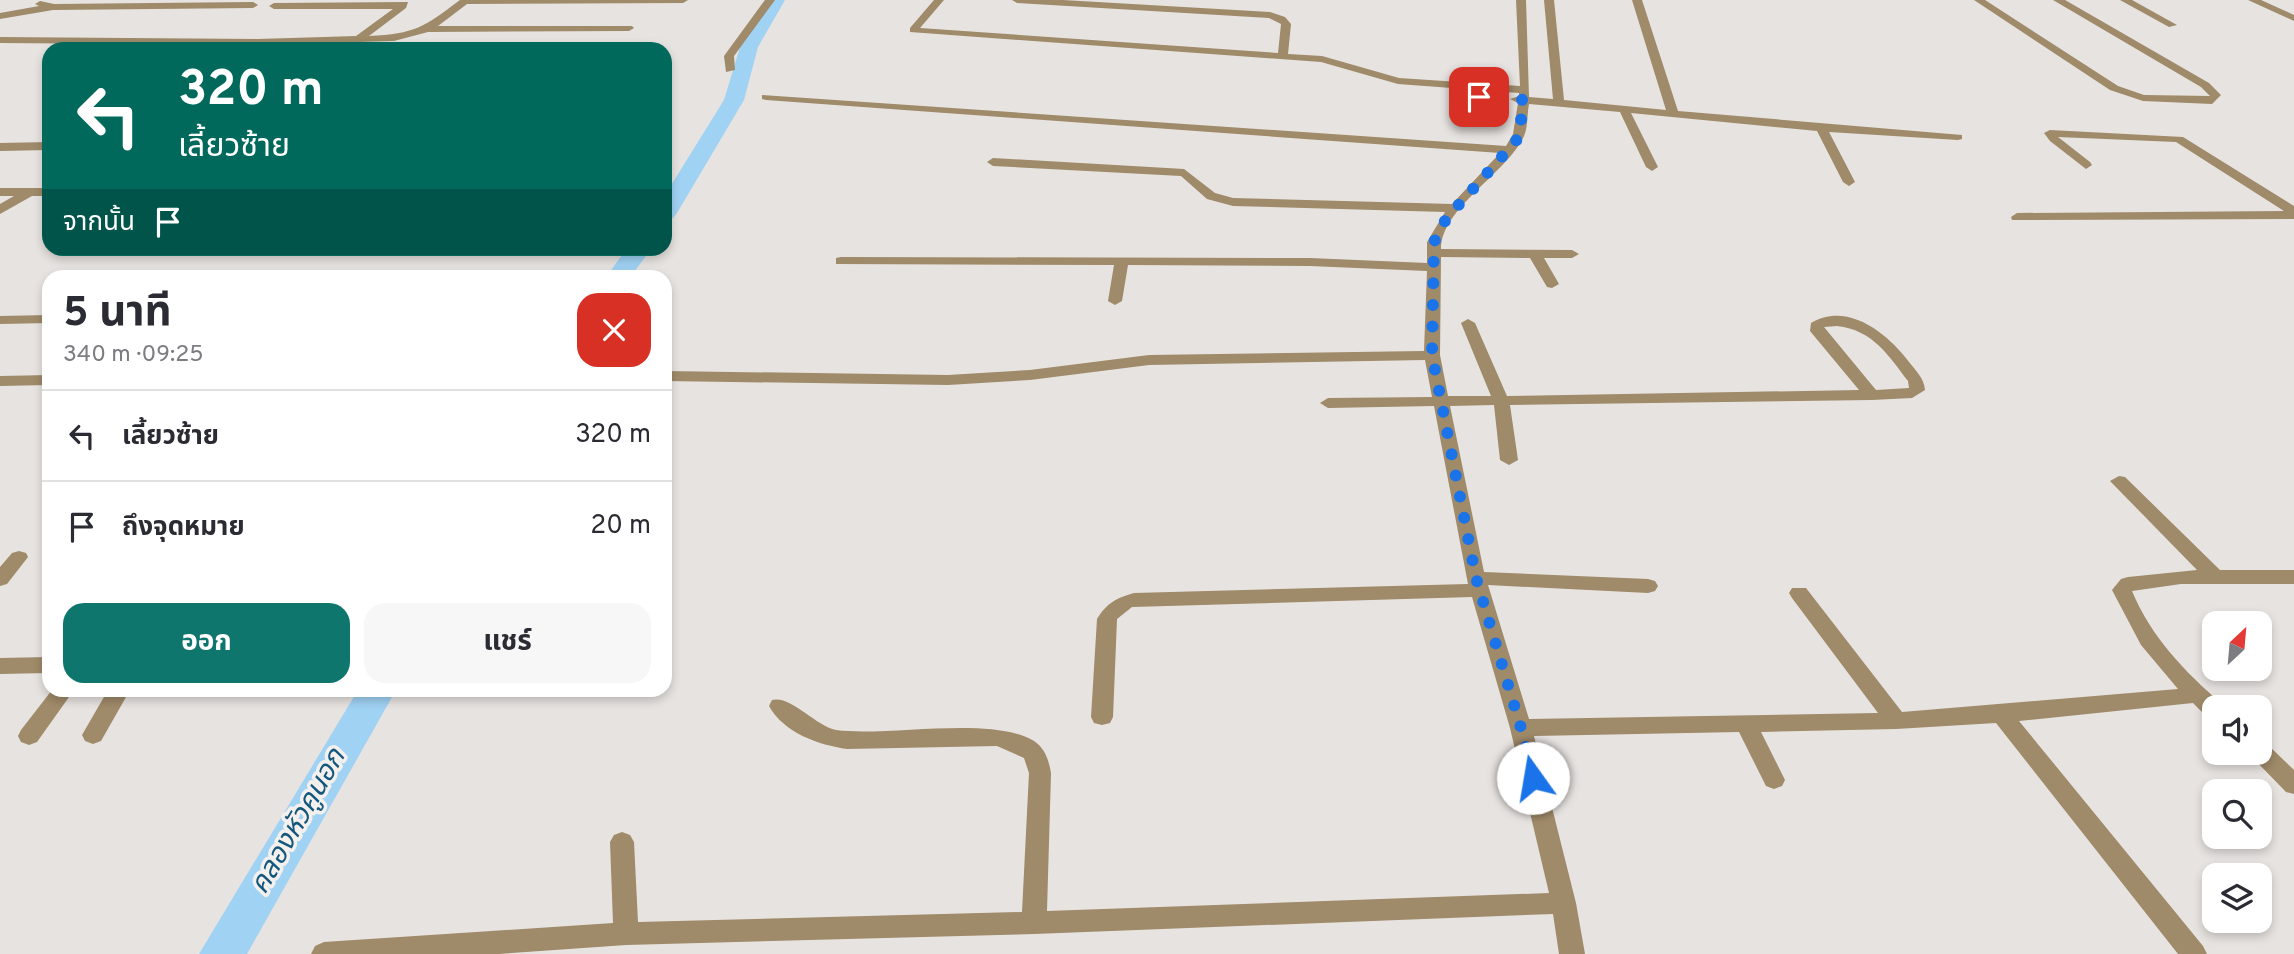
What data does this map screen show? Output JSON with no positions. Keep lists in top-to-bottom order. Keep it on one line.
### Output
{"water":["คลองหัวคูนอก"],"north":"top right","page":{"turn":["320 m","เลี้ยวซ้าย"],"then":"จากนั้น","heading":["5 นาที","340 m · 09:25"],"list":[{"name":"เลี้ยวซ้าย","value":"320 m"},{"name":"ถึงจุดหมาย","value":"20 m"}],"buttons":["ออก","แชร์"]}}
